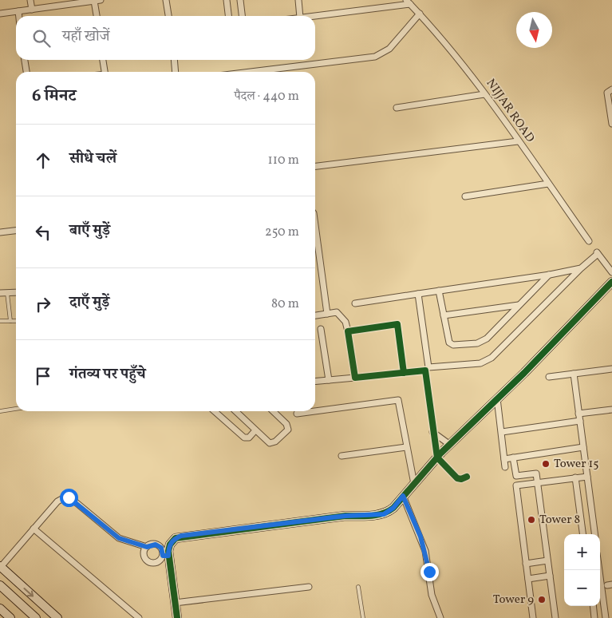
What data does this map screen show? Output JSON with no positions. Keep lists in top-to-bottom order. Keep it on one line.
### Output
{"streets":{"street":["NIJJAR ROAD"]},"places":["Tower 15","Tower 8","Tower 9"],"north":"bottom","page":{"search":"यहाँ खोजें","heading":["6 मिनट","पैदल · 440 m"],"list":[["सीधे चलें","110 m"],["बाएँ मुड़ें","250 m"],["दाएँ मुड़ें","80 m"],"गंतव्य पर पहुँचे"],"map_buttons":["+","−"]}}
